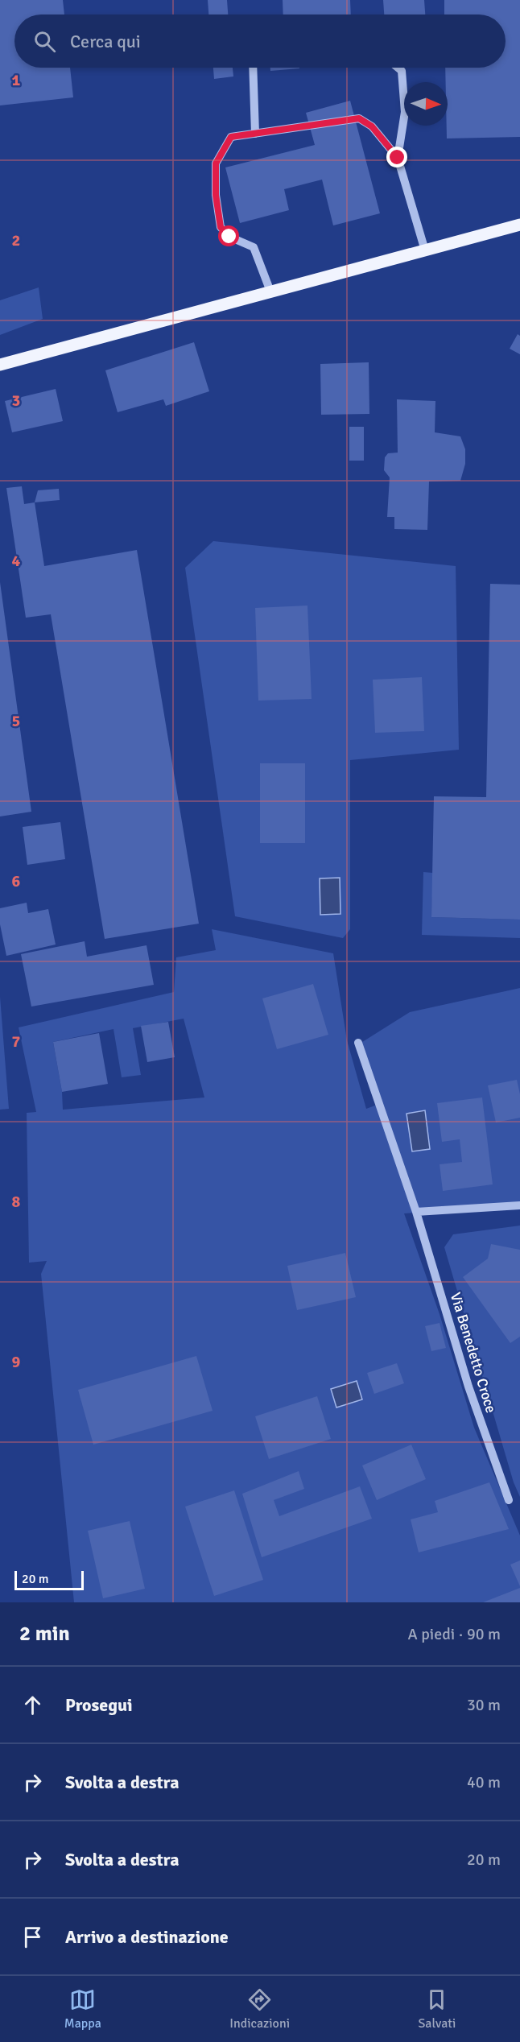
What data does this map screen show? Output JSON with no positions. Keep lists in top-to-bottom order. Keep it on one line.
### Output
{"streets":{"street":["Via Benedetto Croce"]},"scale_bar":"20 m","north":"right","page":{"search":"Cerca qui","scale":"20 m","heading":["2 min","A piedi · 90 m"],"list":[["Prosegui","30 m"],["Svolta a destra","40 m"],["Svolta a destra","20 m"],"Arrivo a destinazione"],"nav":["Mappa","Indicazioni","Salvati"]},"grid":{"rows":["1","2","3","4","5","6","7","8","9"]}}
